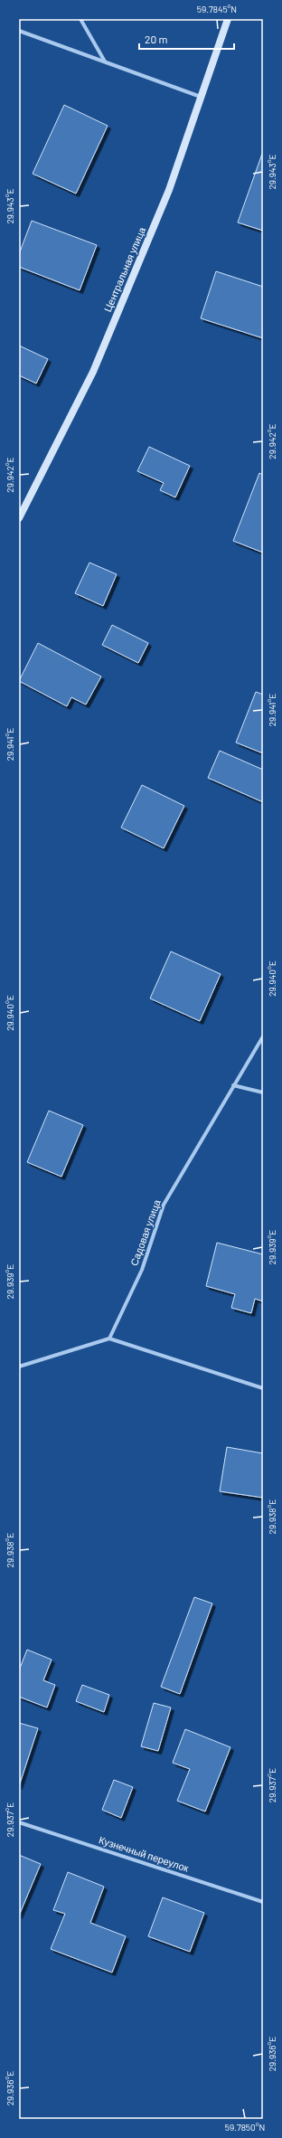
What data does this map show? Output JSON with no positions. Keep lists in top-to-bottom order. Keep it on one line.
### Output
{"streets":{"main road":["Центральная улица"],"street":["Садовая улица","Кузнечный переулок"]},"scale_bar":"20 m","coordinates":["59.7845°N","29.943°E","29.942°E","29.941°E","29.940°E","29.939°E","29.938°E","29.937°E","29.936°E","59.7850°N"]}
